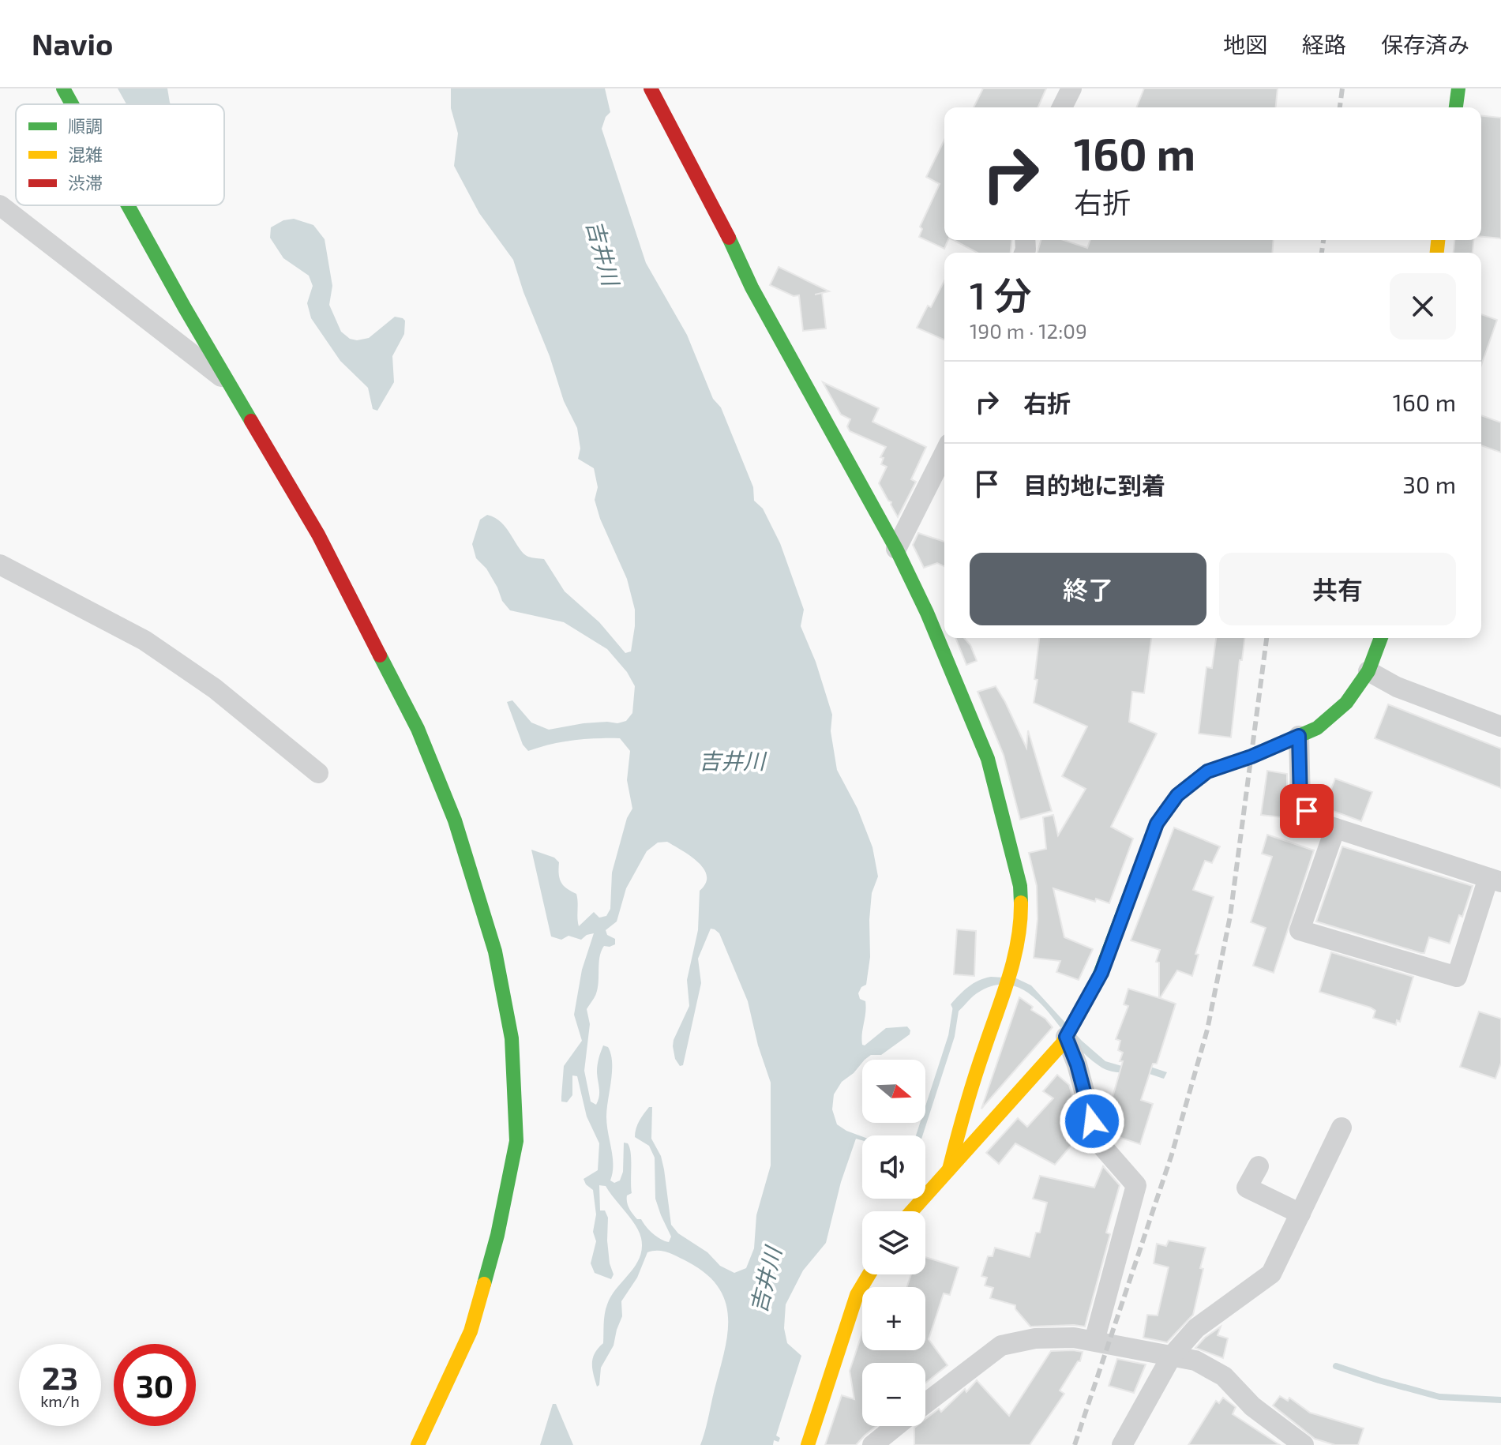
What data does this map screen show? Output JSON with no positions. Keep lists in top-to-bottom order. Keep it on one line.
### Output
{"water":["吉井川"],"legend":["順調","混雑","渋滞"],"north":"right","page":{"header":"Navio","nav":["地図","経路","保存済み"],"turn":["160 m","右折"],"heading":["1 分","190 m · 12:09"],"list":[{"name":"右折","value":"160 m"},{"name":"目的地に到着","value":"30 m"}],"buttons":["終了","共有"],"map_buttons":["+","−"],"speed":"23 km/h","limit":"30"}}
